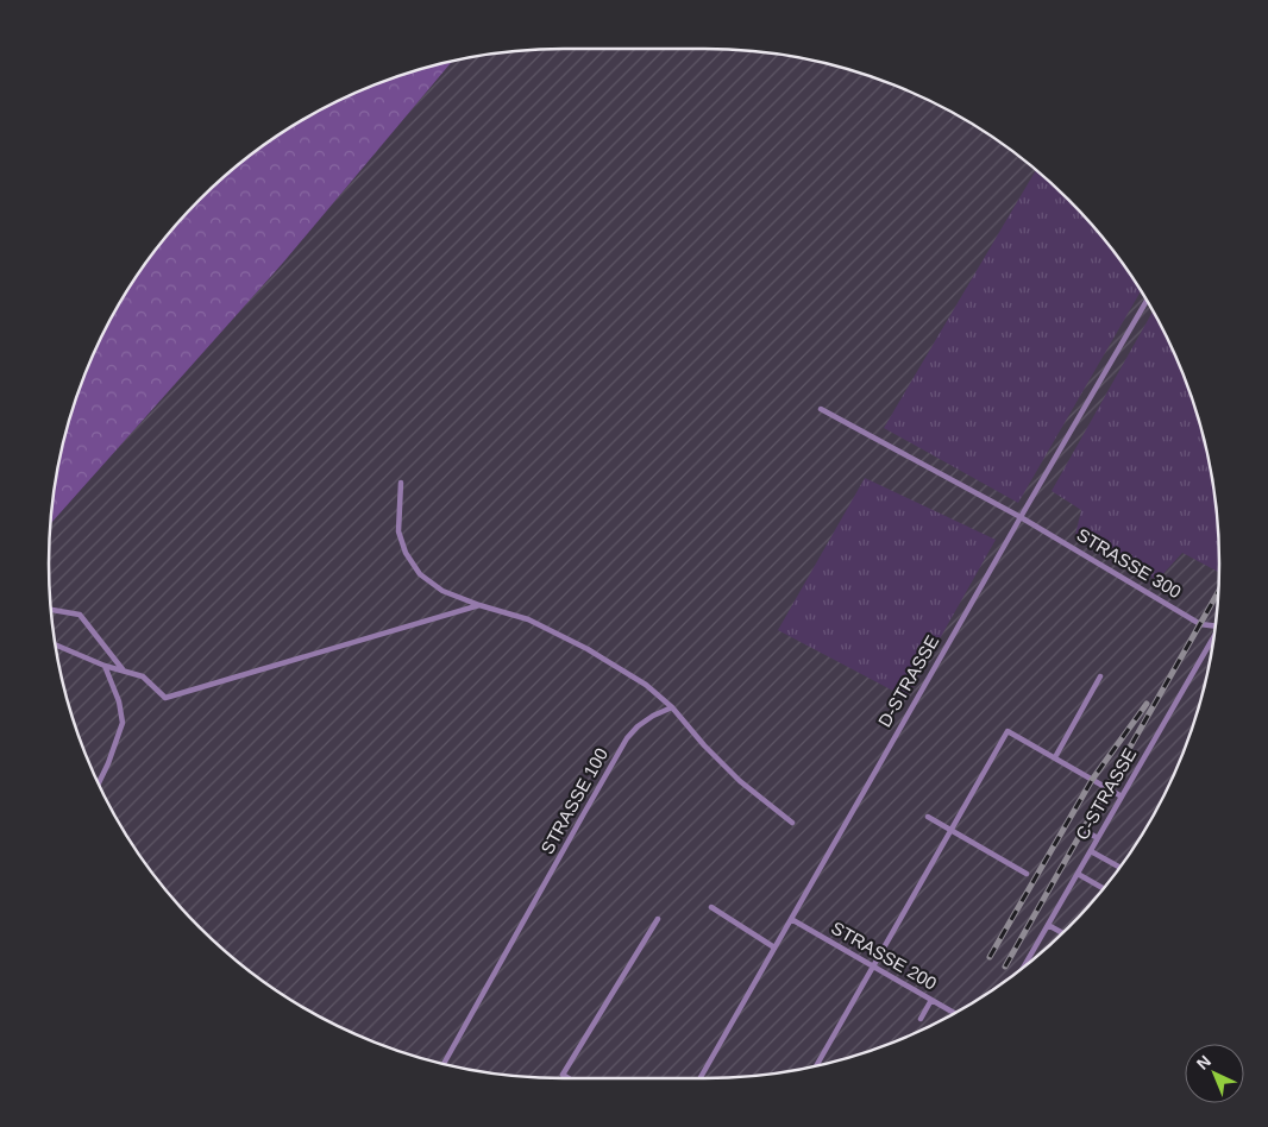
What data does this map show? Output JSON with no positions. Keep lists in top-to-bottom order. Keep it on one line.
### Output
{"streets":{"lane":["STRASSE 300","D-STRASSE","C-STRASSE","STRASSE 100","STRASSE 200"]},"crossings":[["STRASSE 300","D-STRASSE"],["D-STRASSE","STRASSE 200"]],"north":"top left"}
